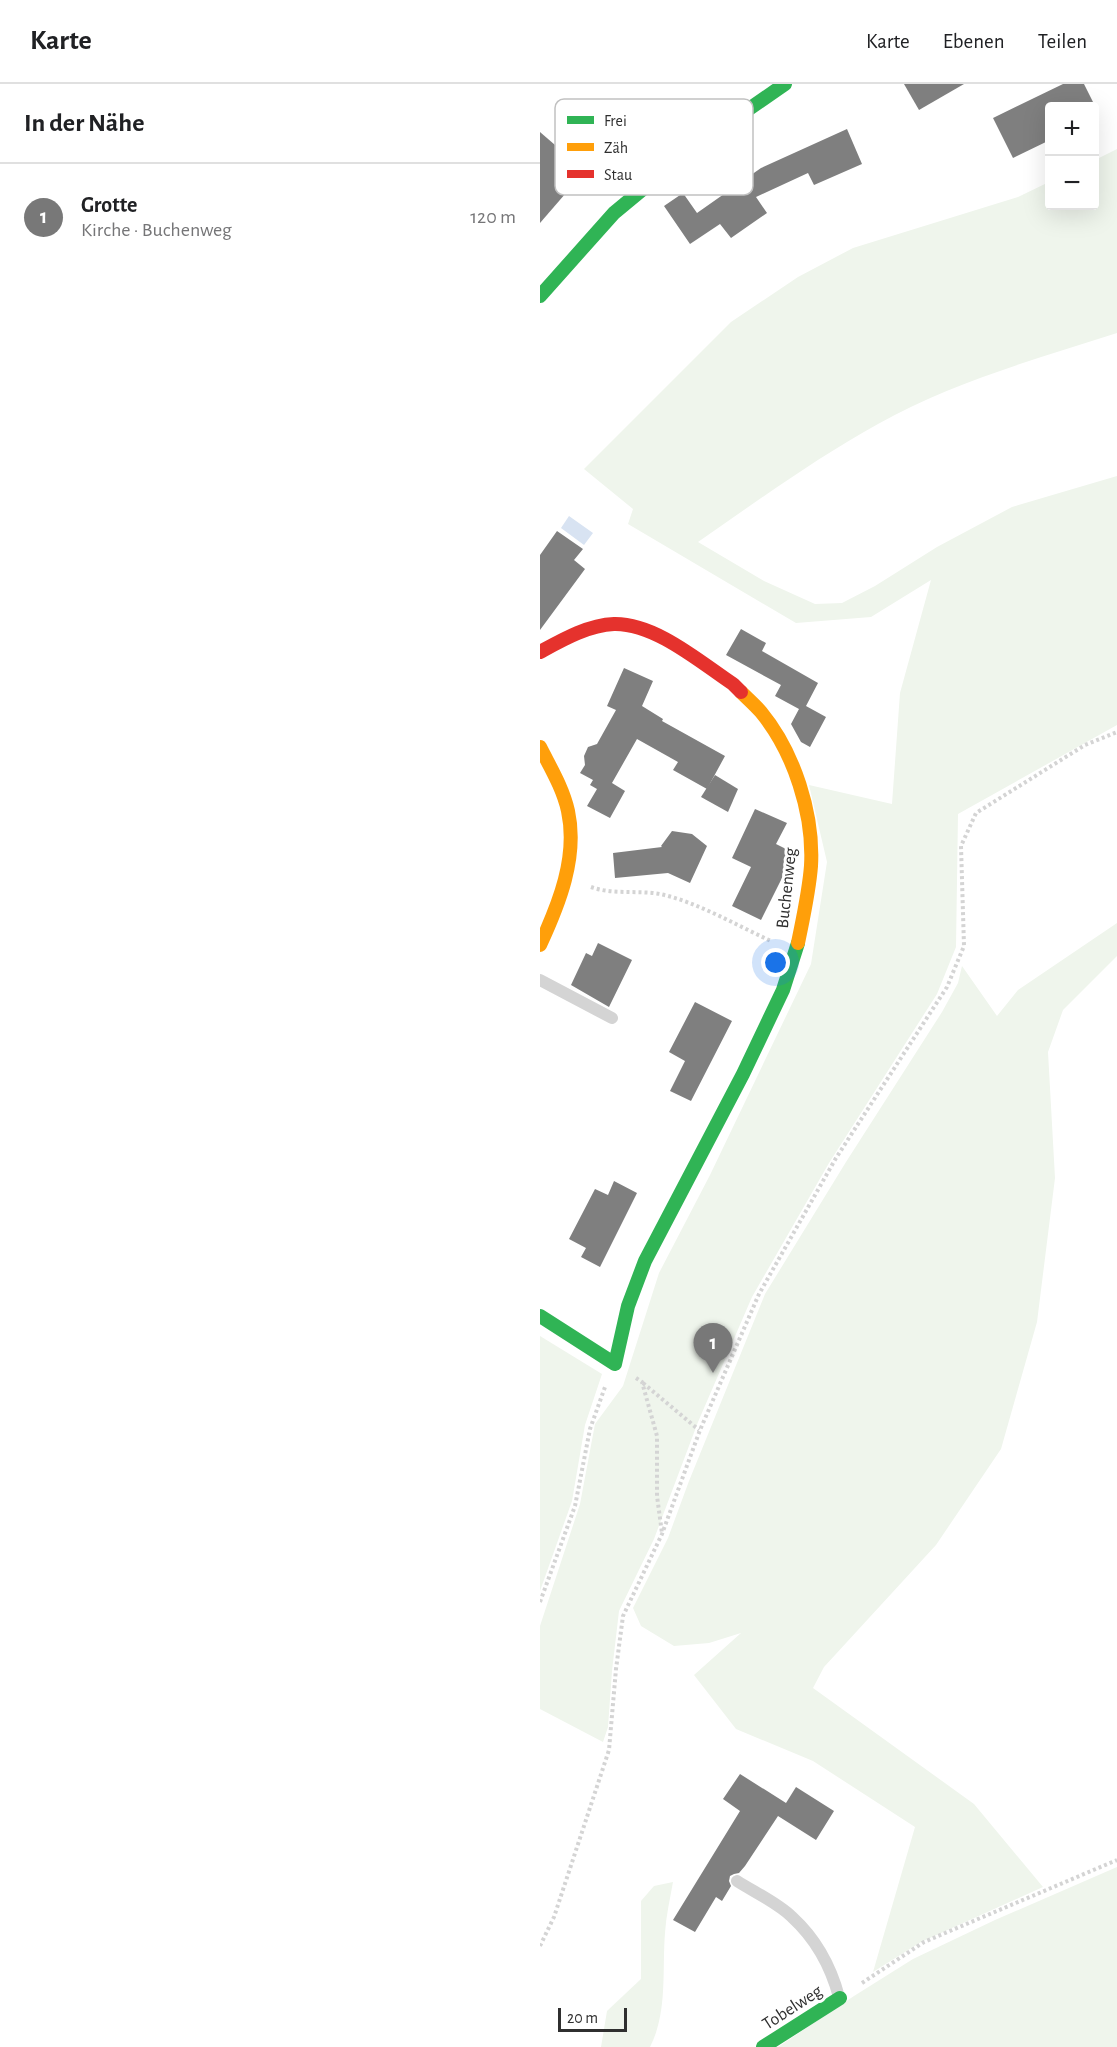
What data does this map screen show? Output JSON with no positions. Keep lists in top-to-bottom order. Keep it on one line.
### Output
{"streets":{"street":["Buchenweg","Tobelweg"]},"legend":["Frei","Zäh","Stau"],"scale_bar":"20 m","page":{"header":"Karte","nav":["Karte","Ebenen","Teilen"],"heading":"In der Nähe","map_buttons":["+","−"],"list":[{"mark":"1","name":"Grotte","note":"Kirche · Buchenweg","value":"120 m"}],"pins":"1","scale":"20 m"}}
